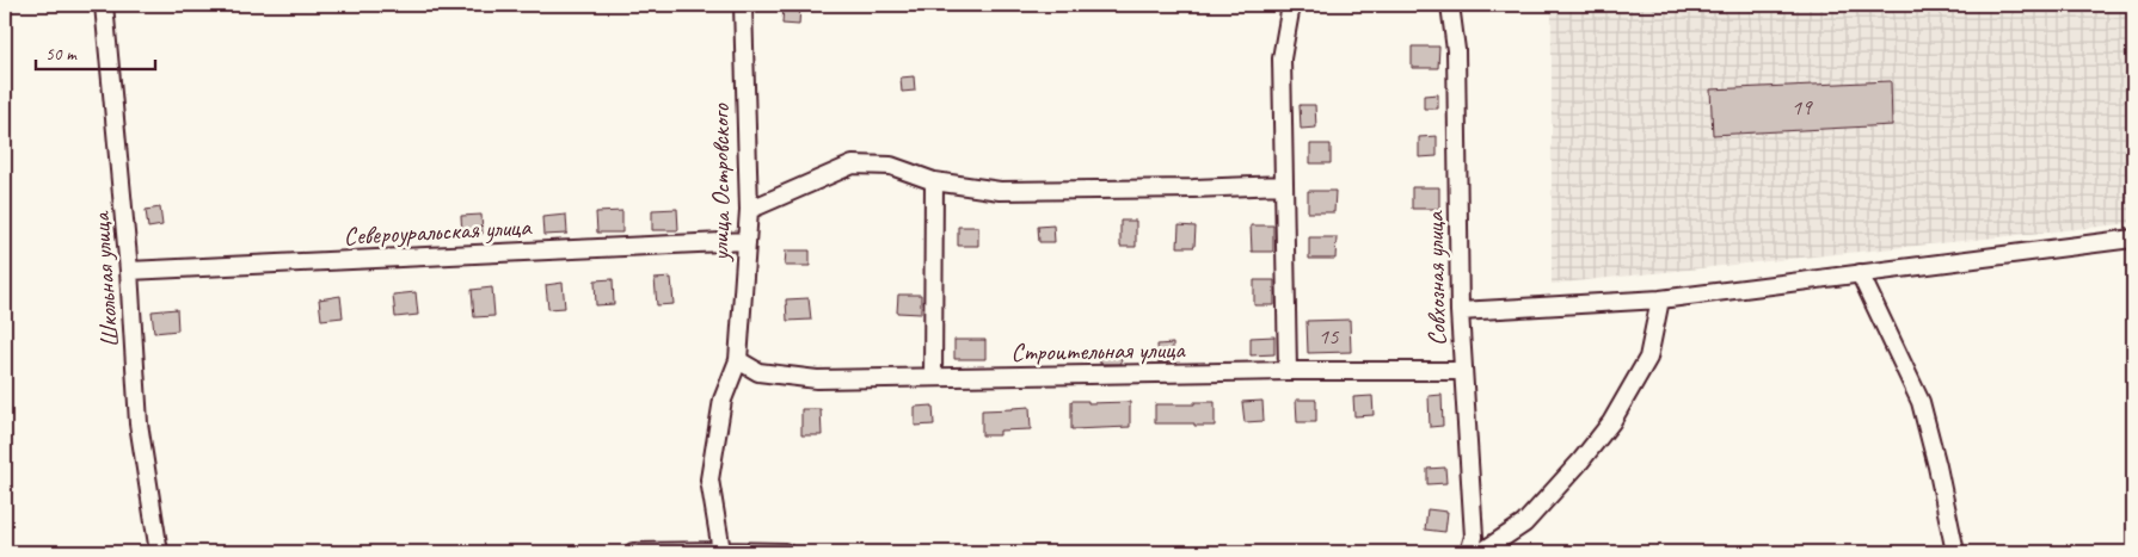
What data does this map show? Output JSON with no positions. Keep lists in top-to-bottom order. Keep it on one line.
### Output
{"streets":{"street":["улица Островского","Североуральская улица","Совхозная улица","Школьная улица","Строительная улица"]},"crossings":[["улица Островского","Североуральская улица"],["улица Островского","Строительная улица"],["Североуральская улица","Школьная улица"],["Совхозная улица","Строительная улица"]],"house_numbers":["19","15"],"scale_bar":"50 m"}
